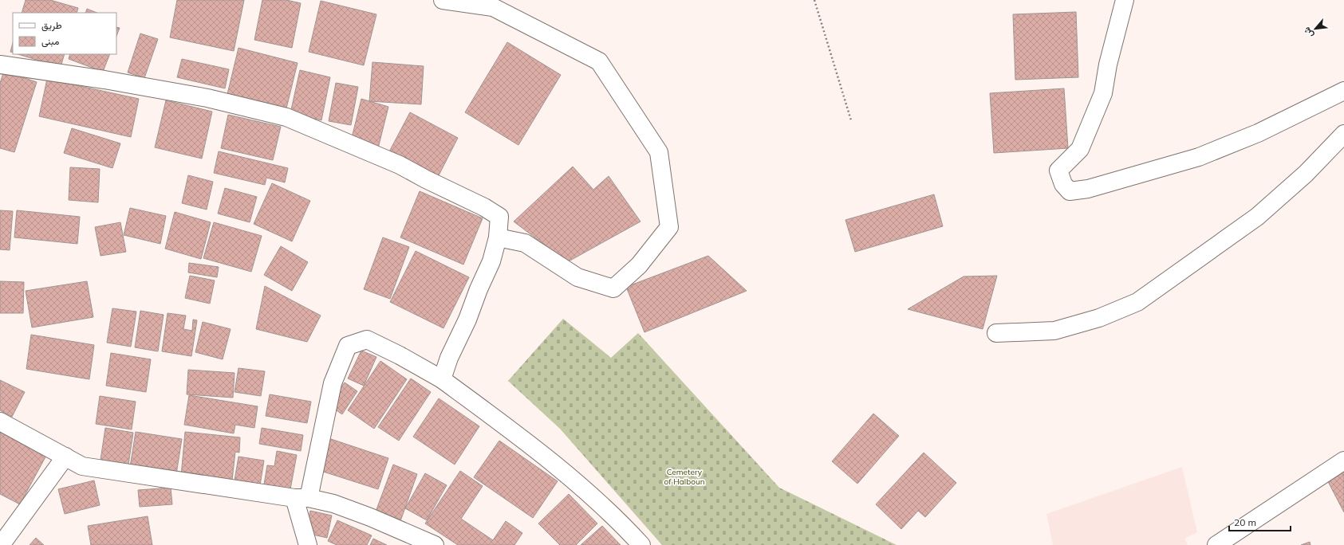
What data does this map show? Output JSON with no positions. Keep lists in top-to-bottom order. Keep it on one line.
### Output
{"parks":["Cemetery of Halboun"],"legend":["طريق","مبنى"],"scale_bar":"20 m","north":"bottom left"}
